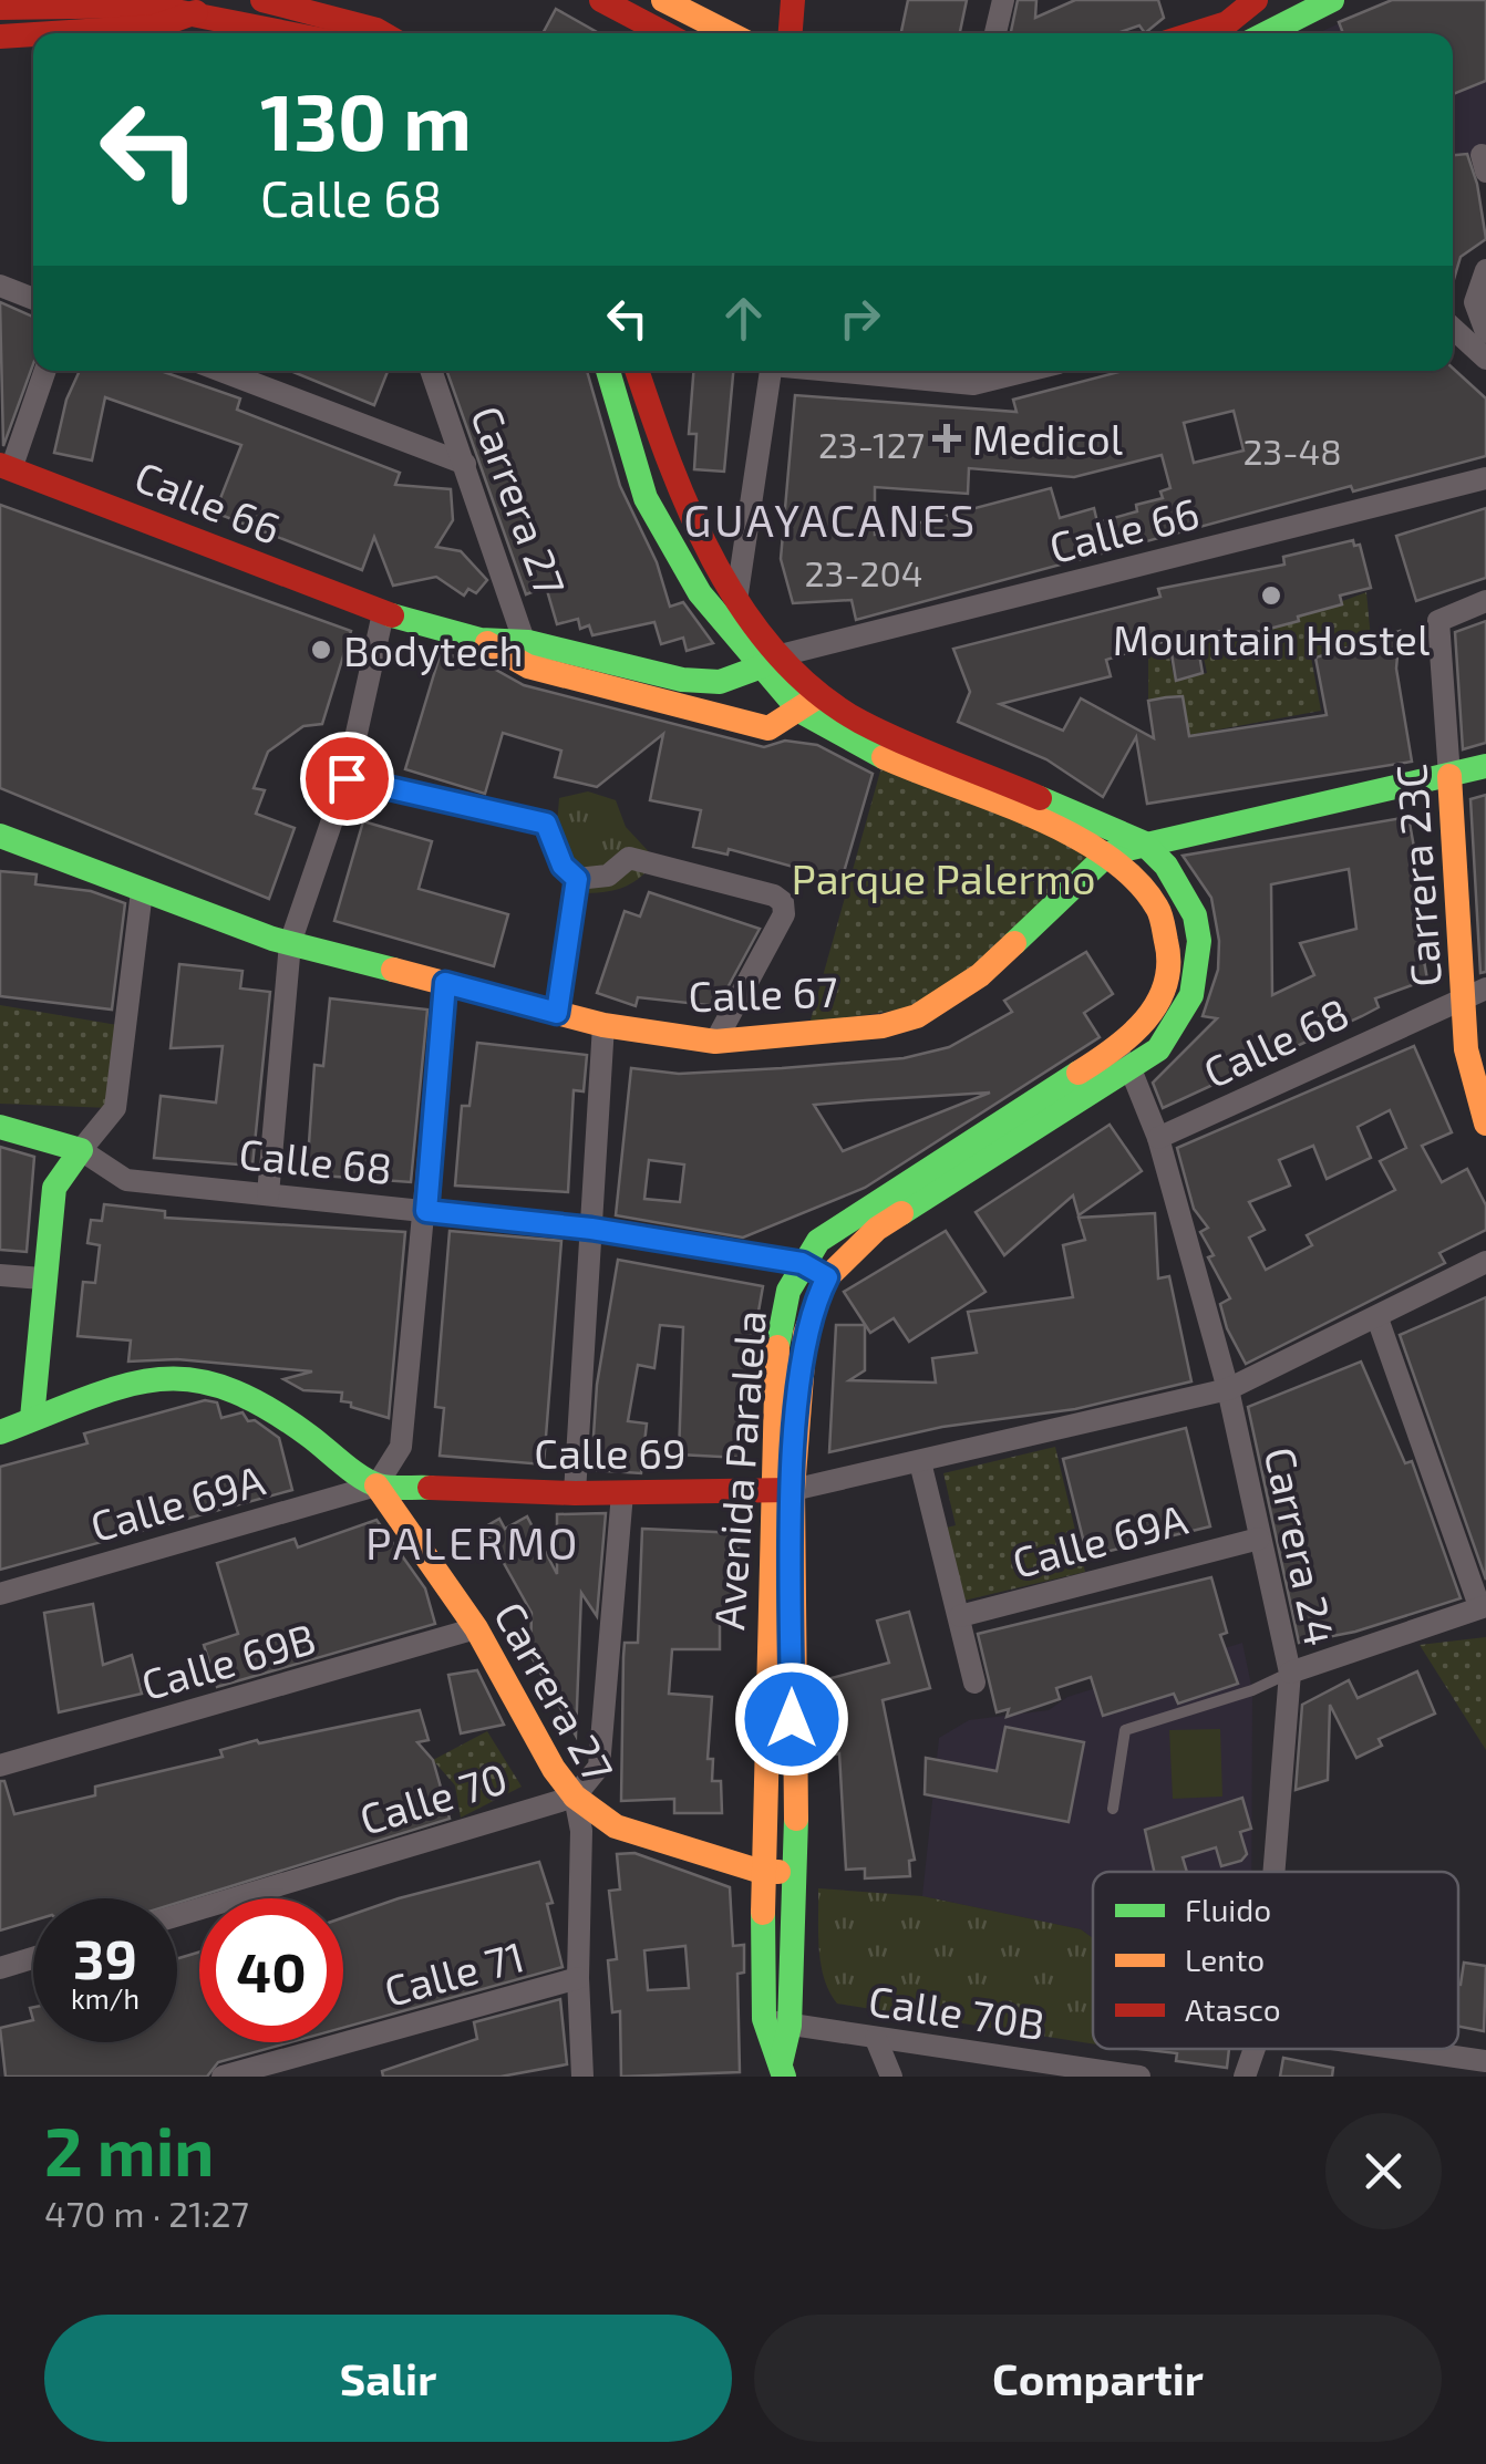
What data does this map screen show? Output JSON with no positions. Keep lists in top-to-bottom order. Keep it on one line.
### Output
{"streets":{"street":["Carrera 27","Calle 66","Carrera 23C","Calle 67","Calle 68","Calle 69","Avenida Paralela","Calle 69A","Carrera 24","Calle 69B","Calle 70","Calle 71","Calle 70B"]},"crossings":[["Carrera 27","Calle 66"],["Carrera 27","Calle 69"],["Carrera 27","Calle 69A"],["Carrera 27","Calle 69B"],["Carrera 27","Calle 70"],["Carrera 27","Calle 71"],["Calle 66","Avenida Paralela"],["Carrera 23C","Calle 67"],["Carrera 23C","Calle 68"],["Calle 67","Avenida Paralela"],["Calle 68","Avenida Paralela"],["Calle 68","Carrera 24"],["Calle 69","Avenida Paralela"],["Calle 69","Calle 69A"],["Calle 69","Carrera 24"],["Avenida Paralela","Carrera 24"],["Avenida Paralela","Calle 70B"],["Calle 69A","Carrera 24"]],"districts":["GUAYACANES","PALERMO"],"parks":["Parque Palermo"],"places":{"health":["Medicol"],"other":["Mountain Hostel","Bodytech"]},"house_numbers":["23-127","23-48","23-204"],"legend":["Fluido","Lento","Atasco"],"page":{"turn":["130 m","Calle 68"],"speed":"39 km/h","limit":"40","heading":["2 min","470 m · 21:27"],"buttons":["Salir","Compartir"]}}
